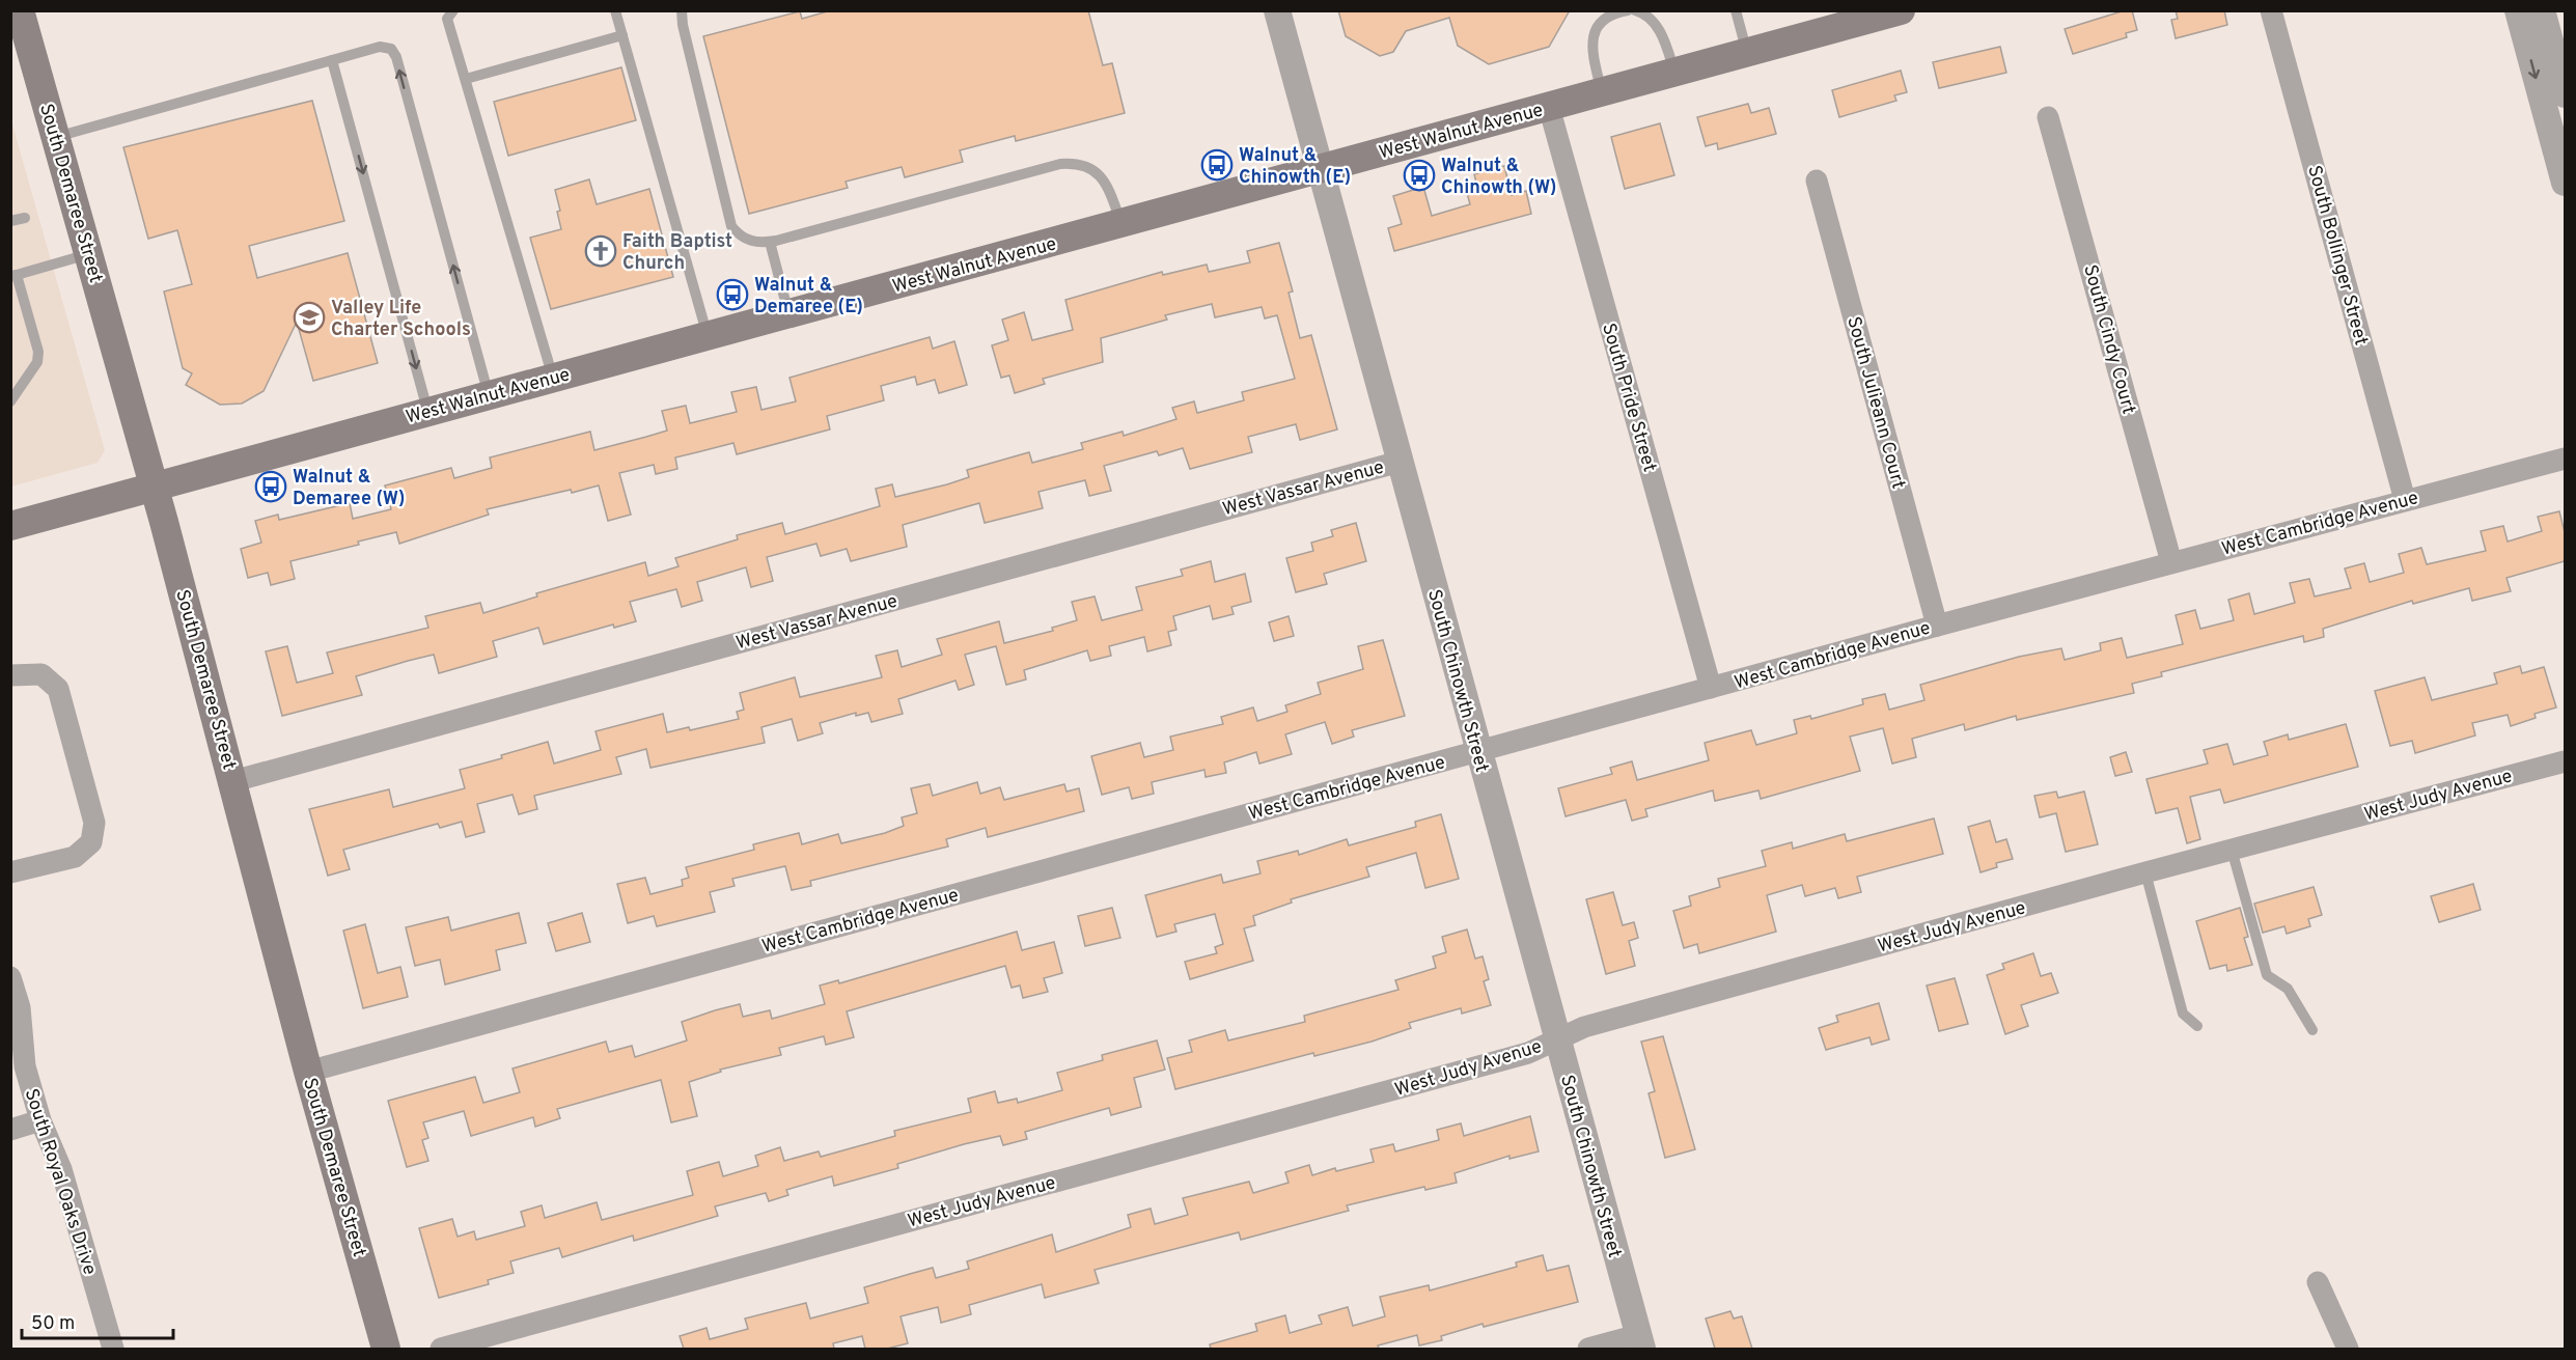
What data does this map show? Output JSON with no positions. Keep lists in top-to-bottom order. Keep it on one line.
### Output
{"streets":{"main road":["West Walnut Avenue","South Demaree Street"],"street":["South Bollinger Street","South Cindy Court","South Pride Street","South Julieann Court","West Vassar Avenue","West Cambridge Avenue","South Chinowth Street","West Judy Avenue","South Royal Oaks Drive"]},"crossings":[["West Walnut Avenue","South Demaree Street"],["West Walnut Avenue","South Pride Street"],["West Walnut Avenue","South Chinowth Street"],["South Demaree Street","West Vassar Avenue"],["South Demaree Street","West Cambridge Avenue"],["South Bollinger Street","West Cambridge Avenue"],["South Cindy Court","West Cambridge Avenue"],["South Pride Street","West Cambridge Avenue"],["South Julieann Court","West Cambridge Avenue"],["West Vassar Avenue","South Chinowth Street"],["West Cambridge Avenue","South Chinowth Street"],["South Chinowth Street","West Judy Avenue"]],"places":{"bus stop":["Walnut & Chinowth (E)","Walnut & Chinowth (W)","Walnut & Demaree (E)","Walnut & Demaree (W)"],"church":["Faith Baptist Church"],"school or university":["Valley Life Charter Schools"]},"scale_bar":"50 m"}
